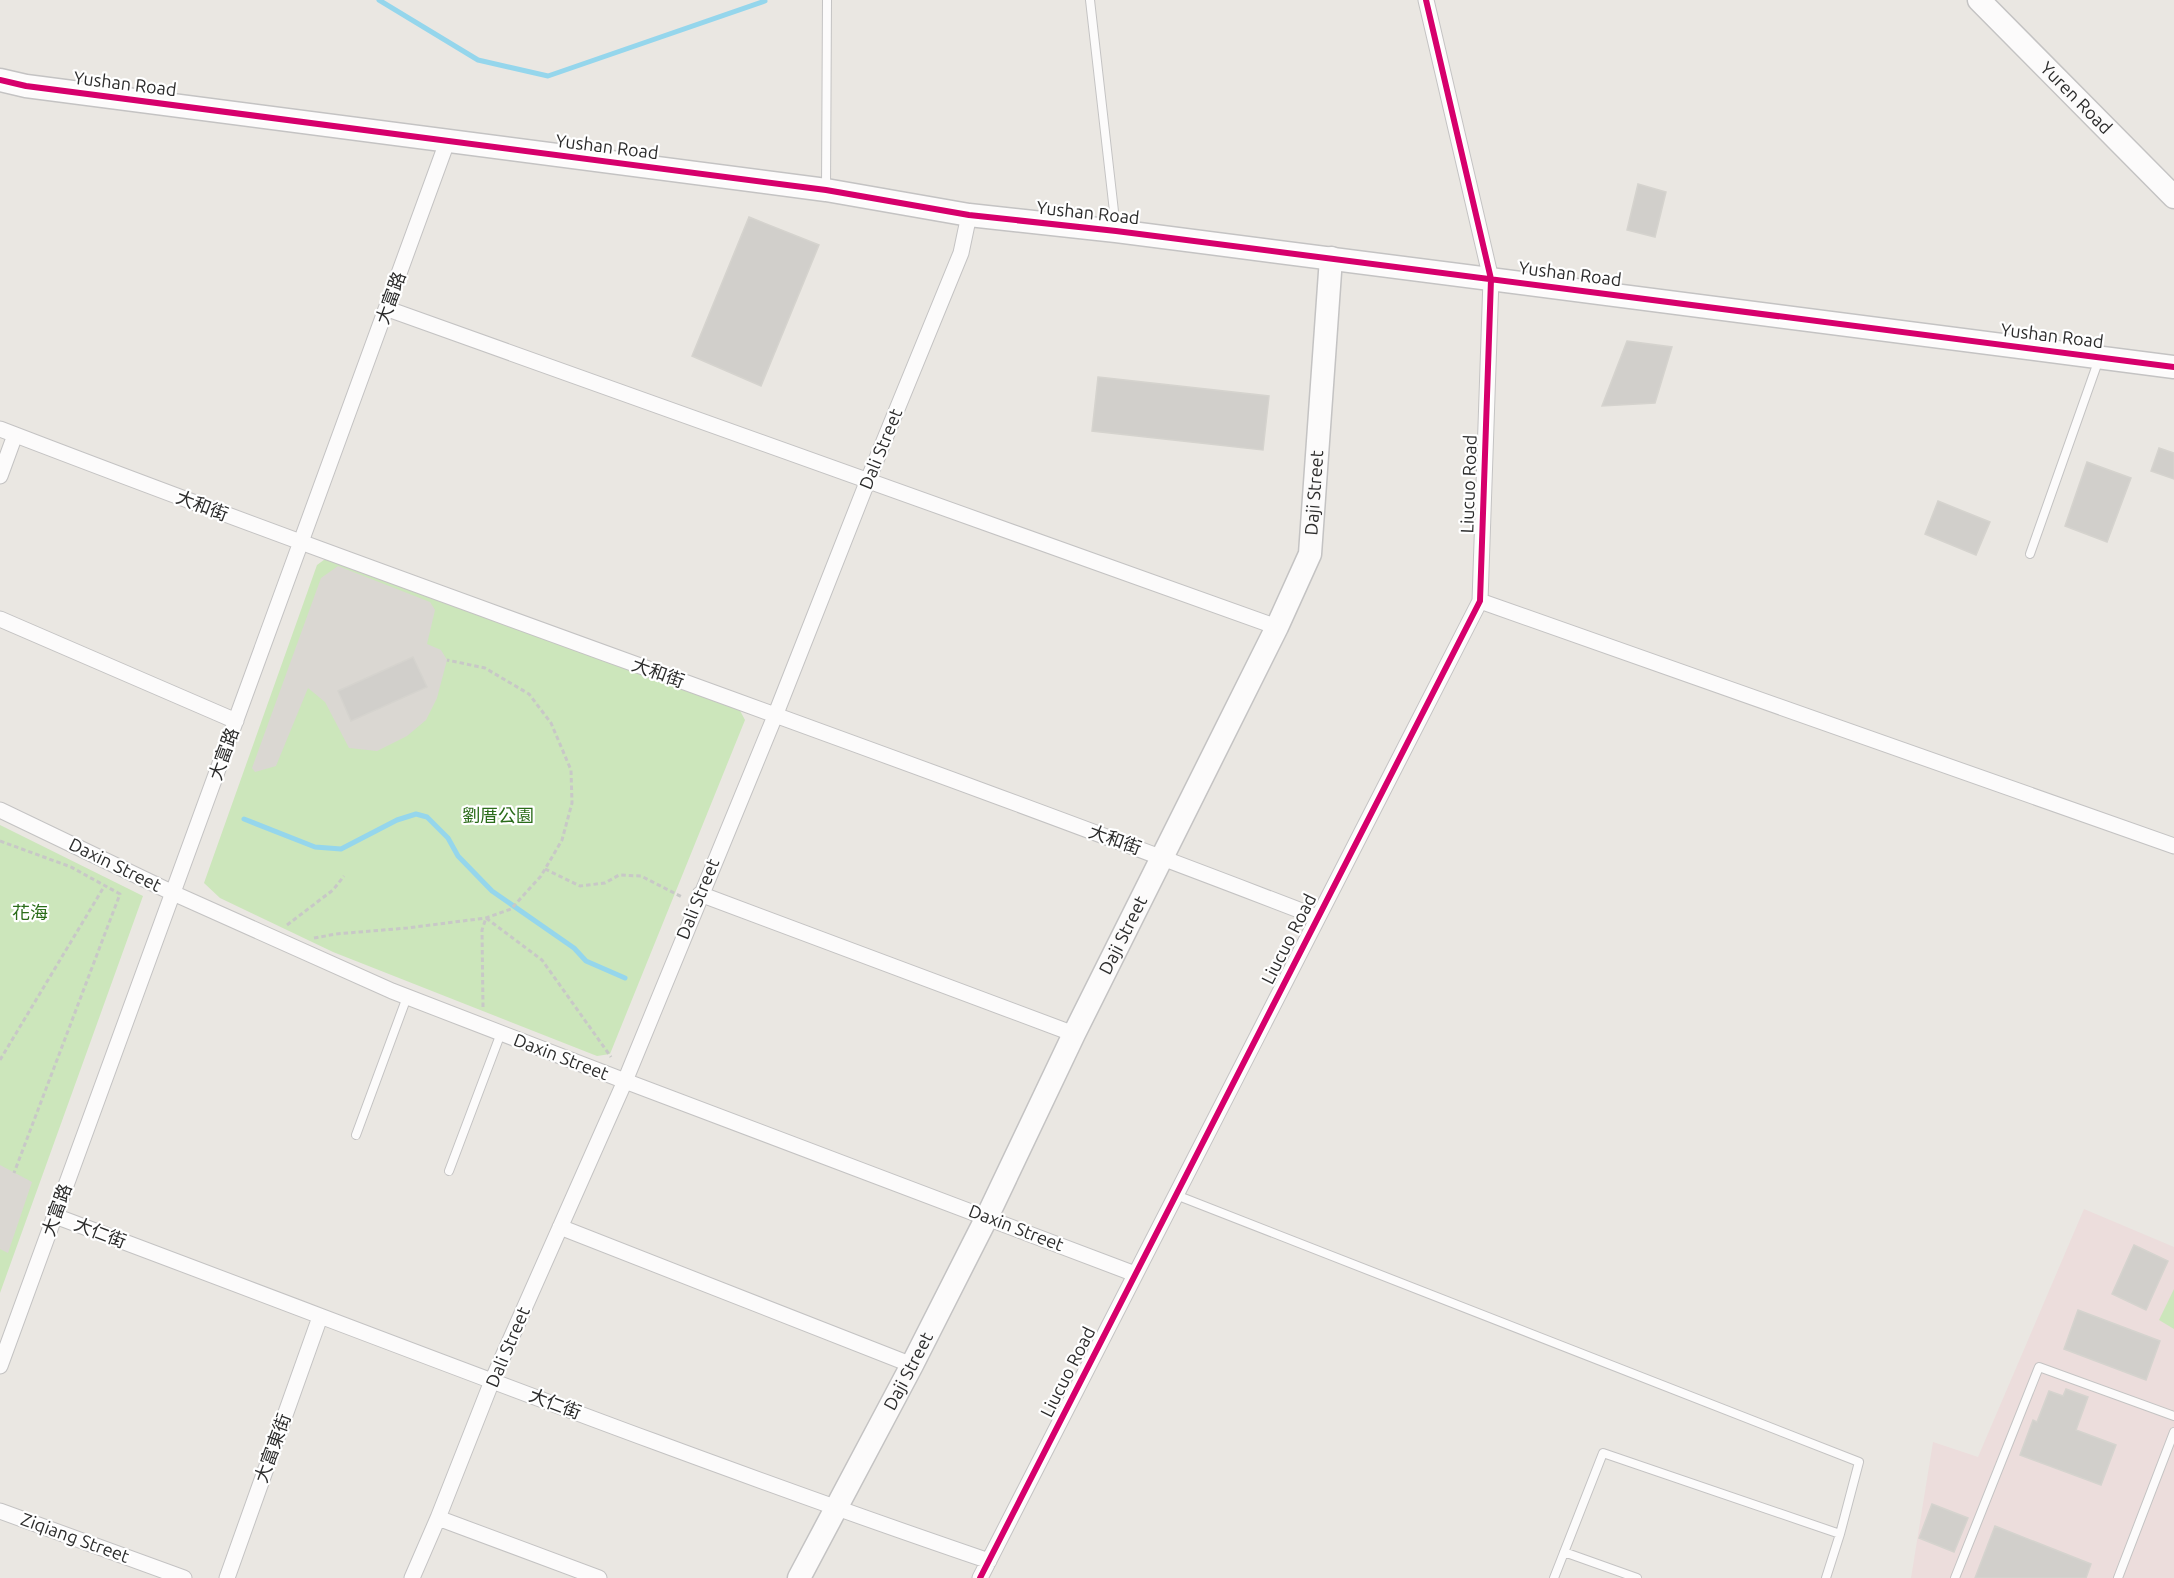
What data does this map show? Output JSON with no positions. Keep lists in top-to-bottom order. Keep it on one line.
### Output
{"streets":{"street":["Yushan Road","Yuren Road","大富路","Dali Street","Liucuo Road","Daji Street","大和街","Daxin Street","大仁街","大富東街","Ziqiang Street"]},"crossings":[["Yushan Road","大富路"],["Yushan Road","Dali Street"],["Yushan Road","Liucuo Road"],["Yushan Road","Daji Street"],["大富路","大和街"],["大富路","Daxin Street"],["大富路","大仁街"],["Dali Street","大和街"],["Dali Street","Daxin Street"],["Dali Street","大仁街"],["Liucuo Road","大和街"],["Liucuo Road","Daxin Street"],["Liucuo Road","大仁街"],["Daji Street","大和街"],["Daji Street","Daxin Street"],["Daji Street","大仁街"],["大仁街","大富東街"]],"parks":["劉厝公園","花海"]}
